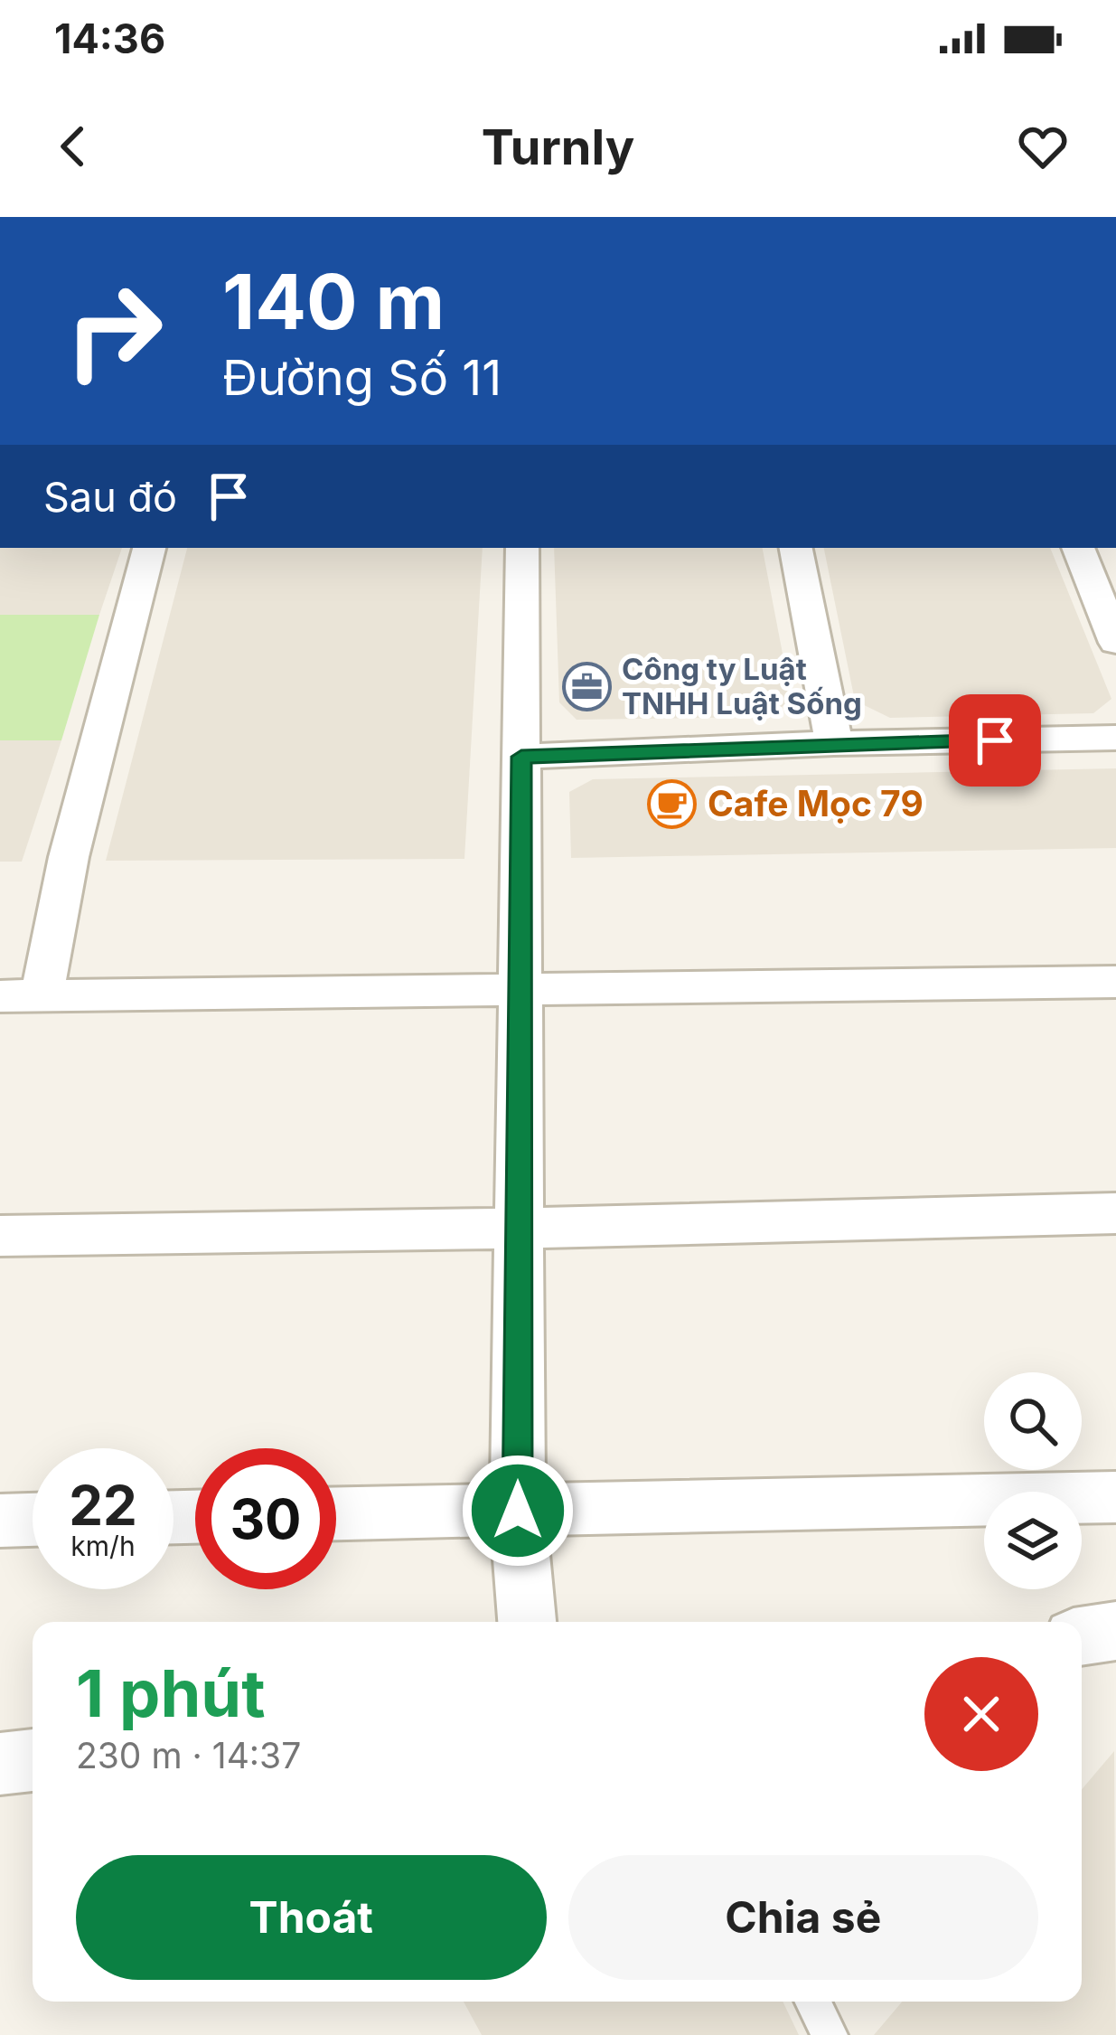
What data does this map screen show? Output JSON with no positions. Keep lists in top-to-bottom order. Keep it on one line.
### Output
{"places":{"office":["Công ty Luật TNHH Luật Sống"],"cafe":["Cafe Mọc 79"]},"page":{"status":"14:36","header":"Turnly","turn":["140 m","Đường Số 11"],"then":"Sau đó","speed":"22 km/h","limit":"30","heading":["1 phút","230 m · 14:37"],"buttons":["Thoát","Chia sẻ"]}}
